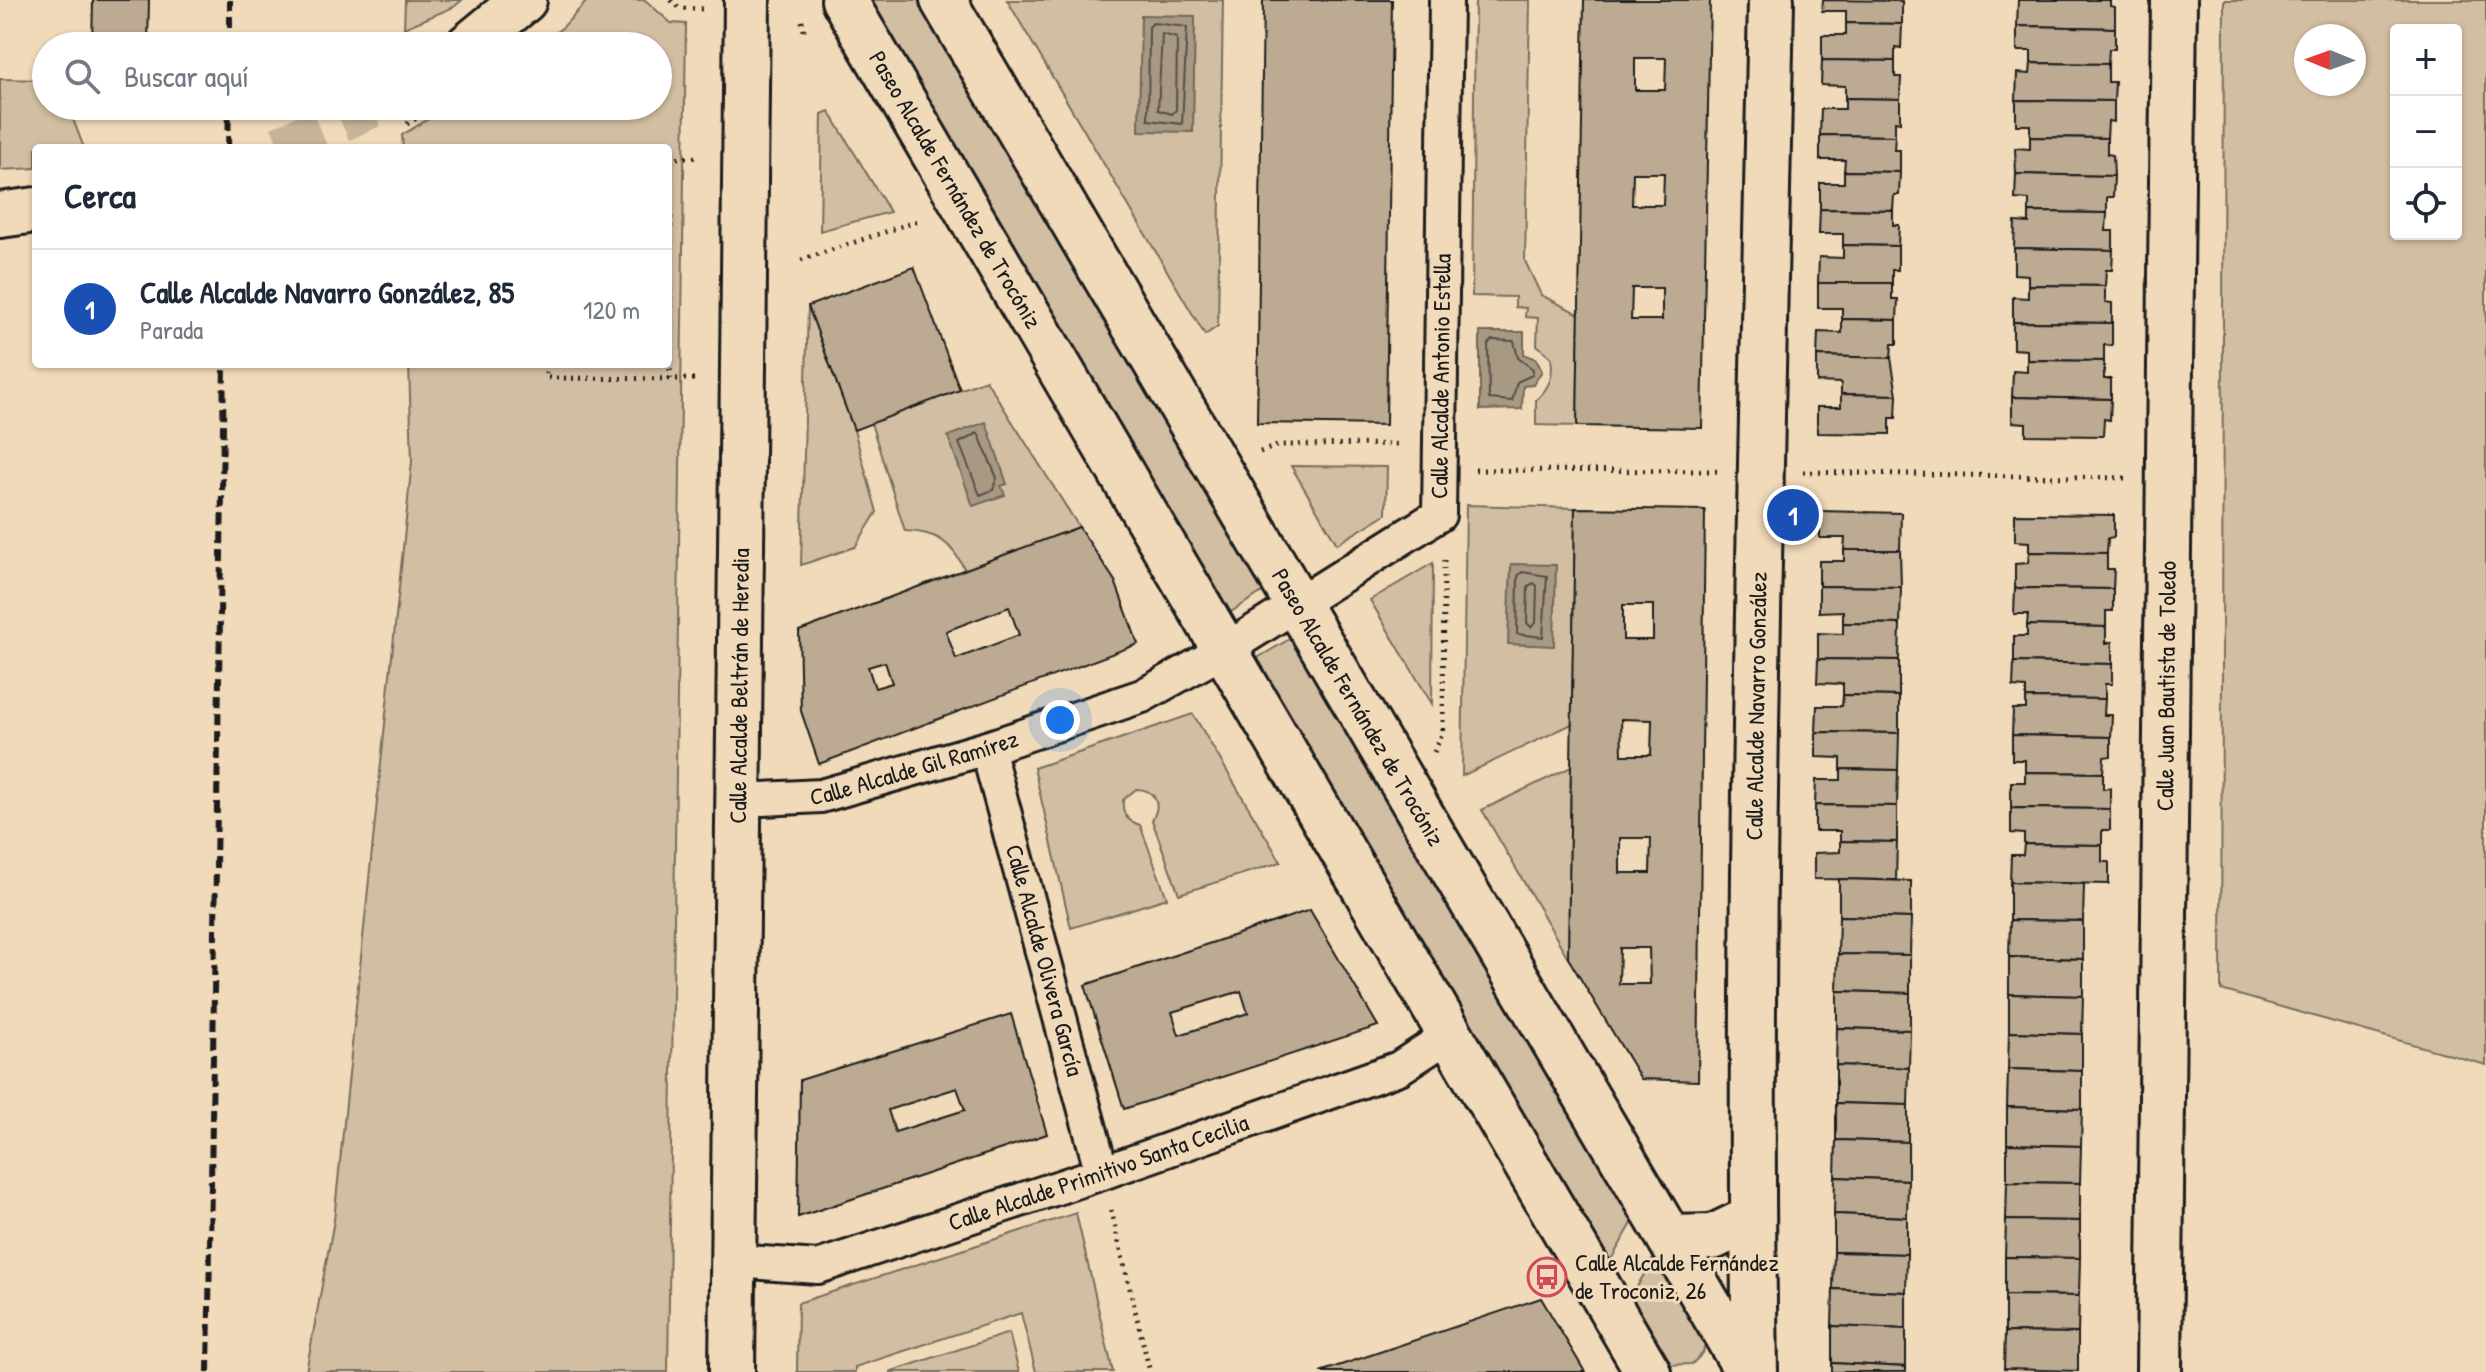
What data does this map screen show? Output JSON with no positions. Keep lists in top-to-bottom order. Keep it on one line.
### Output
{"streets":{"street":["Paseo Alcalde Fernández de Trocóniz","Calle Alcalde Antonio Estella","Calle Alcalde Beltrán de Heredia","Calle Juan Bautista de Toledo","Calle Alcalde Navarro González","Calle Alcalde Gil Ramírez","Calle Alcalde Olivera García","Calle Alcalde Primitivo Santa Cecilia"]},"crossings":[["Paseo Alcalde Fernández de Trocóniz","Calle Alcalde Gil Ramírez"],["Paseo Alcalde Fernández de Trocóniz","Calle Alcalde Primitivo Santa Cecilia"],["Calle Alcalde Antonio Estella","Calle Alcalde Gil Ramírez"],["Calle Alcalde Beltrán de Heredia","Calle Alcalde Primitivo Santa Cecilia"],["Calle Alcalde Gil Ramírez","Calle Alcalde Olivera García"],["Calle Alcalde Olivera García","Calle Alcalde Primitivo Santa Cecilia"]],"places":{"bus stop":["Calle Alcalde Fernández de Troconiz, 26"]},"north":"left","page":{"map_buttons":["+","−"],"search":"Buscar aquí","heading":"Cerca","list":[{"mark":"1","name":"Calle Alcalde Navarro González, 85","note":"Parada","value":"120 m"}],"pins":"1"}}
